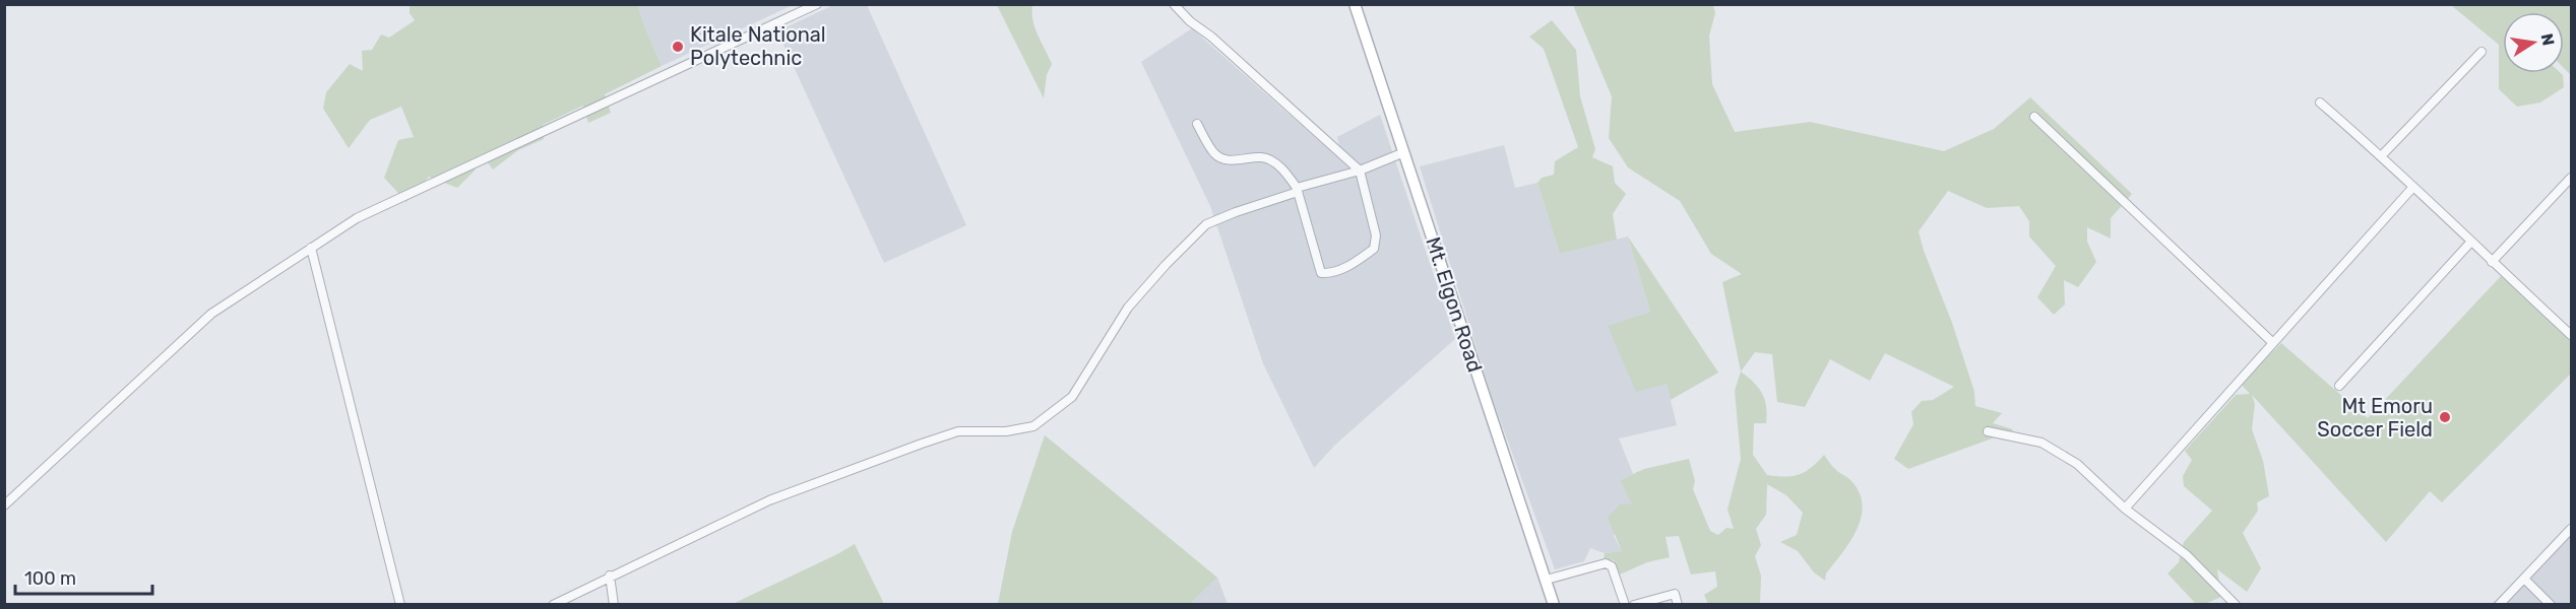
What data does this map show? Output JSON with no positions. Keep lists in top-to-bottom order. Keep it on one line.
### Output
{"streets":{"street":["Mt. Elgon Road"]},"places":["Kitale National Polytechnic","Mt Emoru Soccer Field"],"scale_bar":"100 m","north":"right"}
